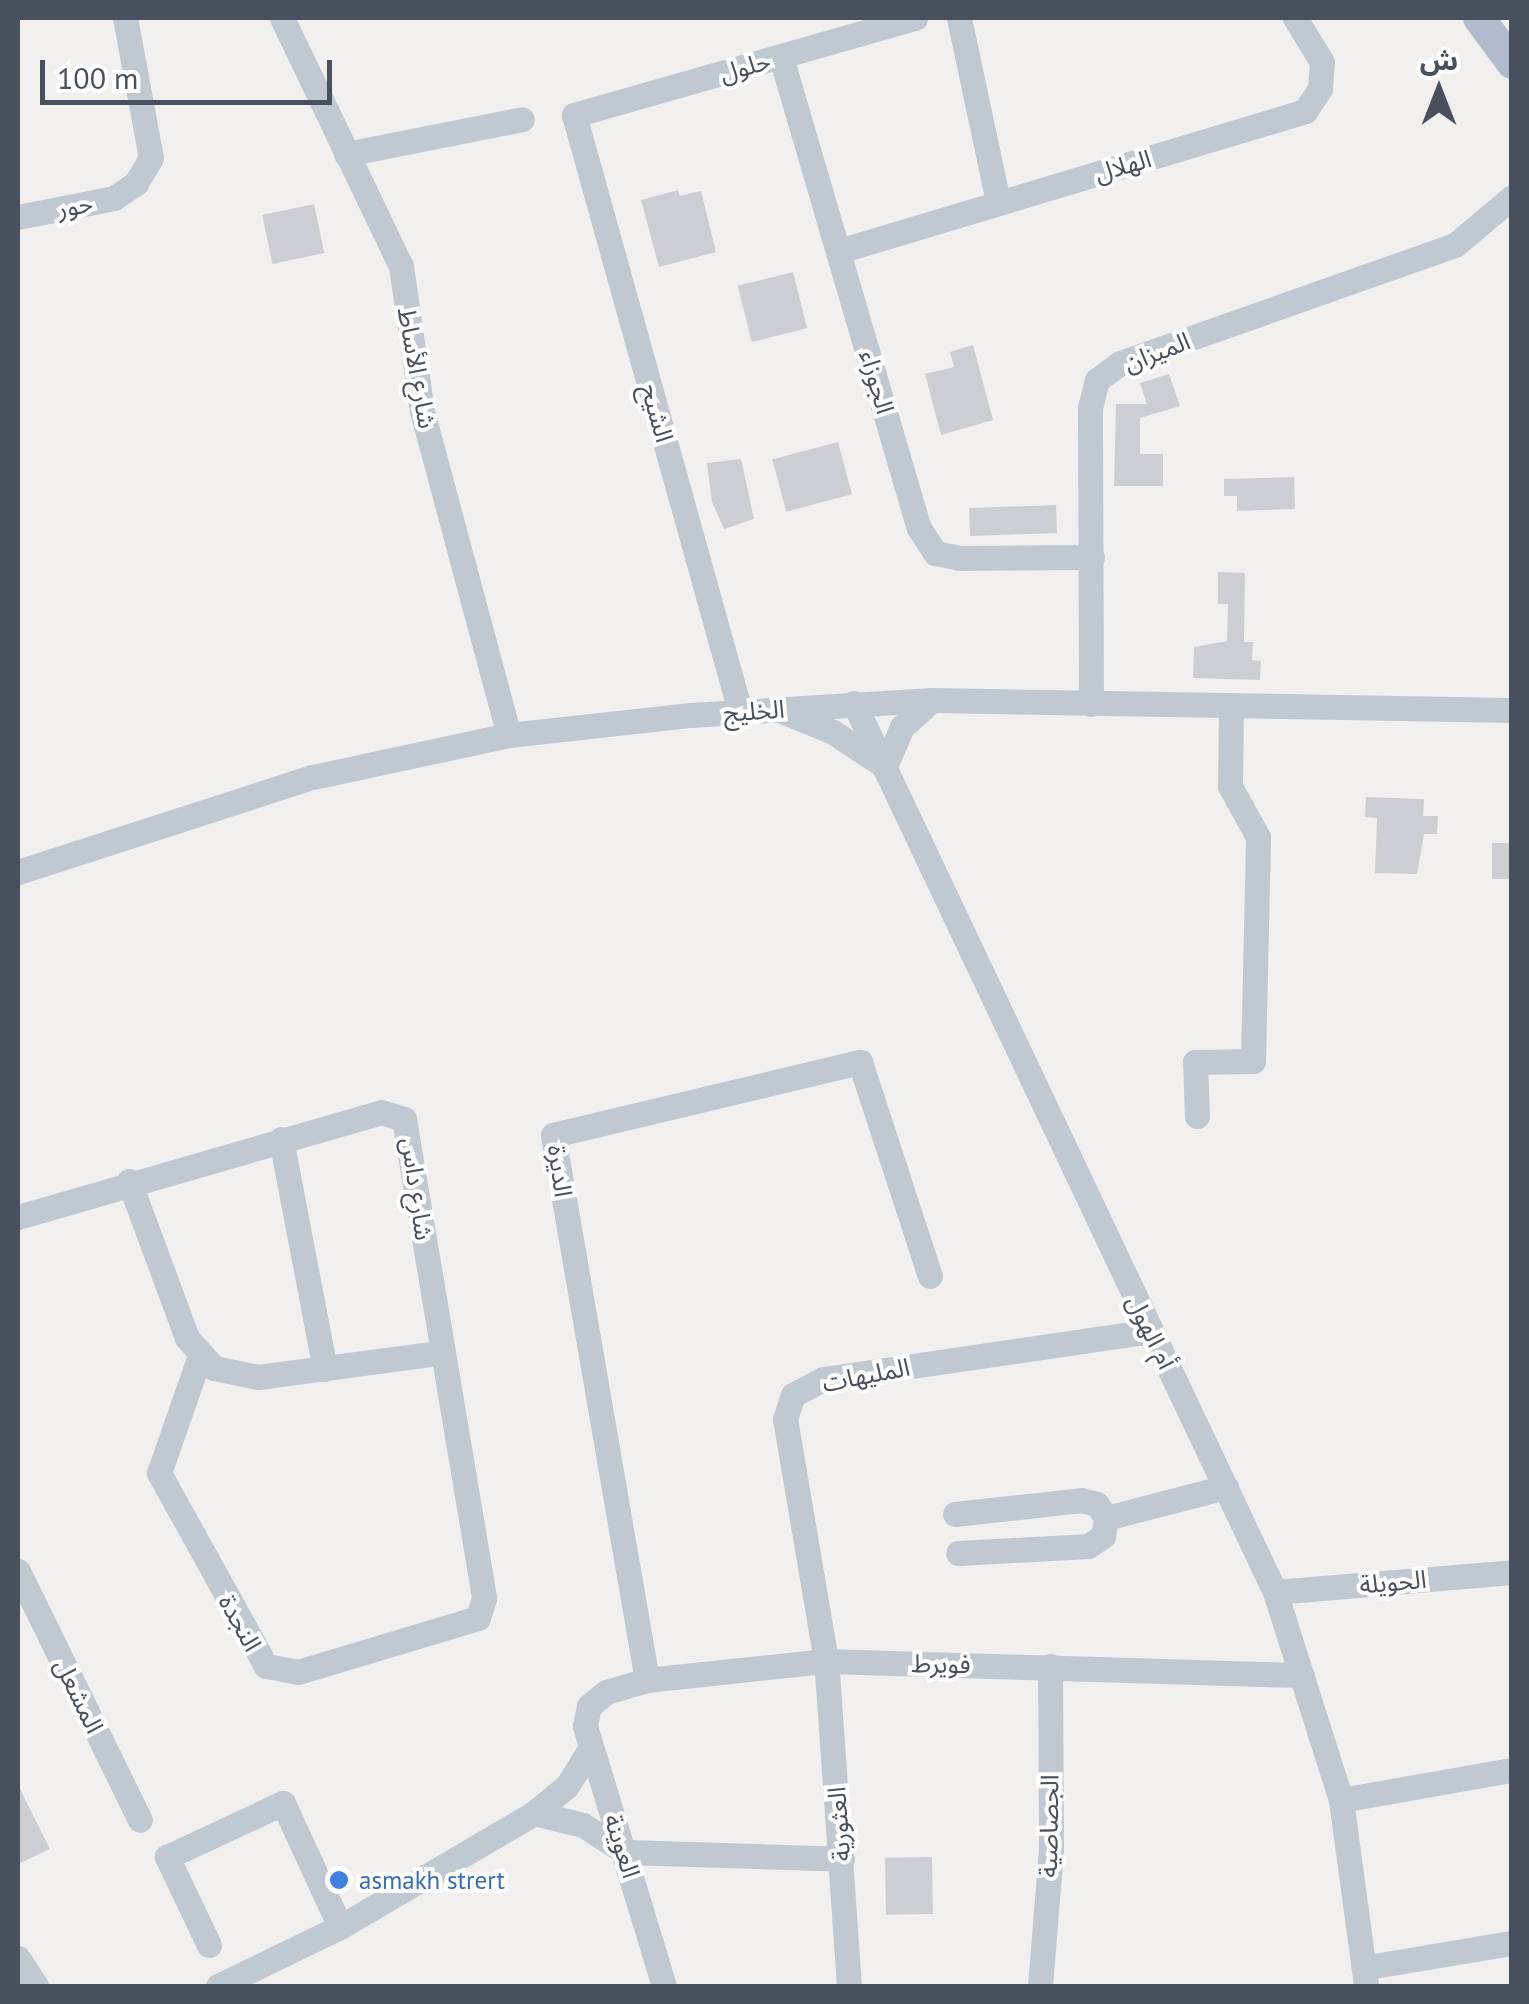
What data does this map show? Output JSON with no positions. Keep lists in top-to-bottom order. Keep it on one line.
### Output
{"streets":{"street":["حلول","الهلال","حور","الميزان","شارع الأساط","الجوزاء","الشيح","الخليج","الديرة","شارع داس","أم الهول","المليهات","الحويلة","النجدة","فويرط","المشعل","العثورية","الجصاصية","العوينة"]},"crossings":[["حلول","الجوزاء"],["حلول","الشيح"],["الهلال","الجوزاء"],["الميزان","الجوزاء"],["الميزان","الخليج"],["شارع الأساط","الخليج"],["الشيح","الخليج"],["الخليج","أم الهول"],["الديرة","فويرط"],["شارع داس","النجدة"],["أم الهول","المليهات"],["أم الهول","الحويلة"],["أم الهول","فويرط"],["المليهات","فويرط"],["المليهات","العثورية"],["فويرط","العثورية"],["فويرط","الجصاصية"],["فويرط","العوينة"]],"places":["asmakh strert"],"scale_bar":"100 m","north":"top"}
